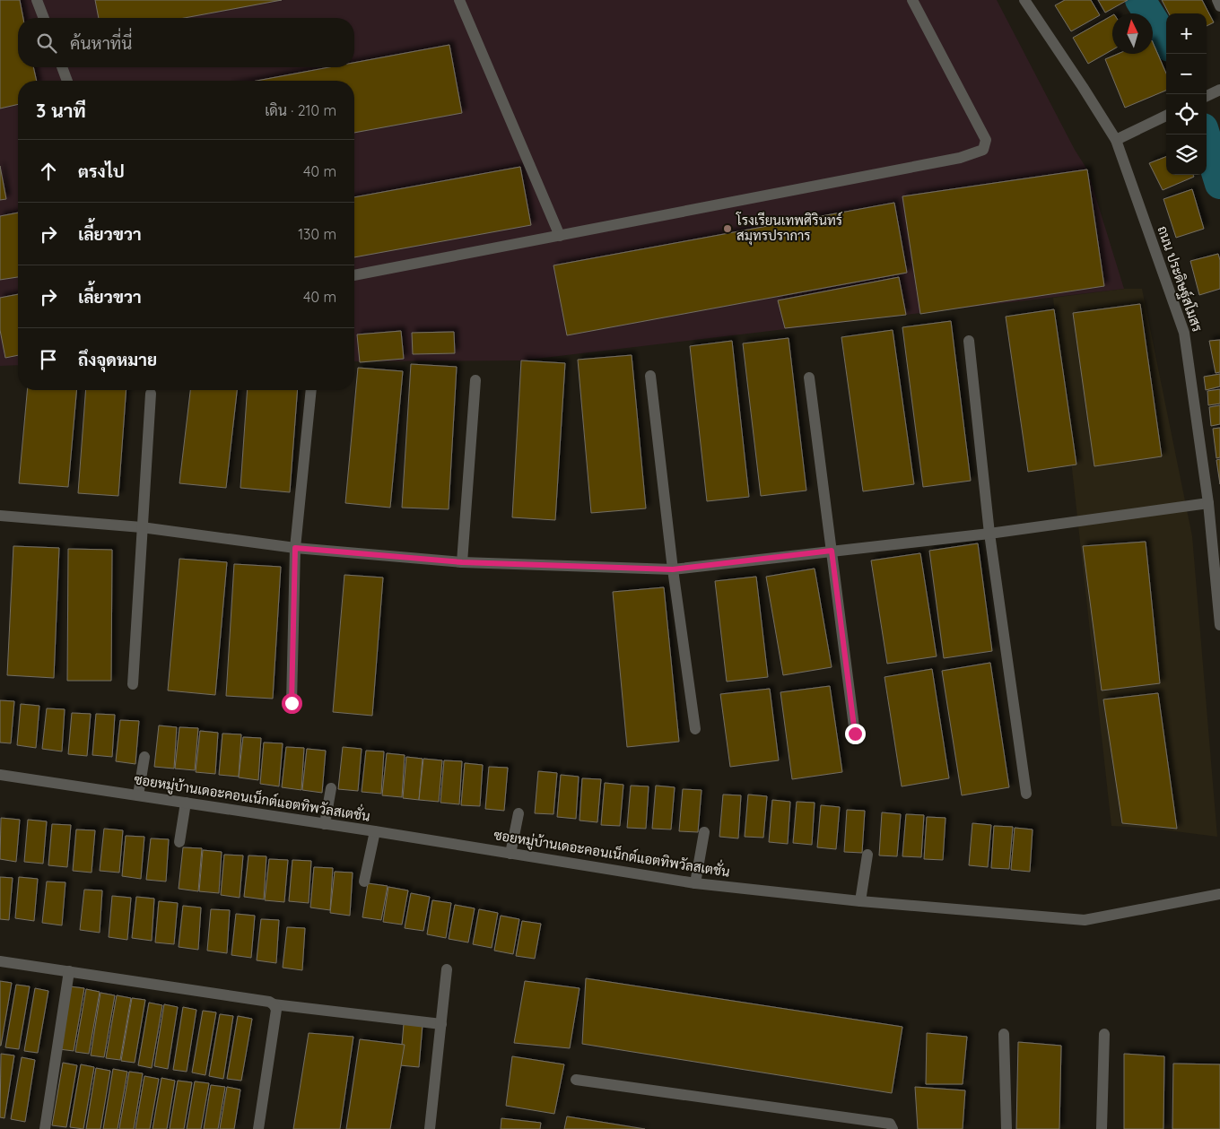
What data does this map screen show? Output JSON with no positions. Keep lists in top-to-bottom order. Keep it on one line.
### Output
{"streets":{"street":["ถนน ประดิษฐ์สโมสร","ซอยหมู่บ้านเดอะคอนเน็กต์แอตทิพวัลสเตชั่น"]},"places":["โรงเรียนเทพศิรินทร์ สมุทรปราการ"],"north":"top","page":{"map_buttons":["+","−"],"search":"ค้นหาที่นี่","heading":["3 นาที","เดิน · 210 m"],"list":[["ตรงไป","40 m"],["เลี้ยวขวา","130 m"],["เลี้ยวขวา","40 m"],"ถึงจุดหมาย"]}}
